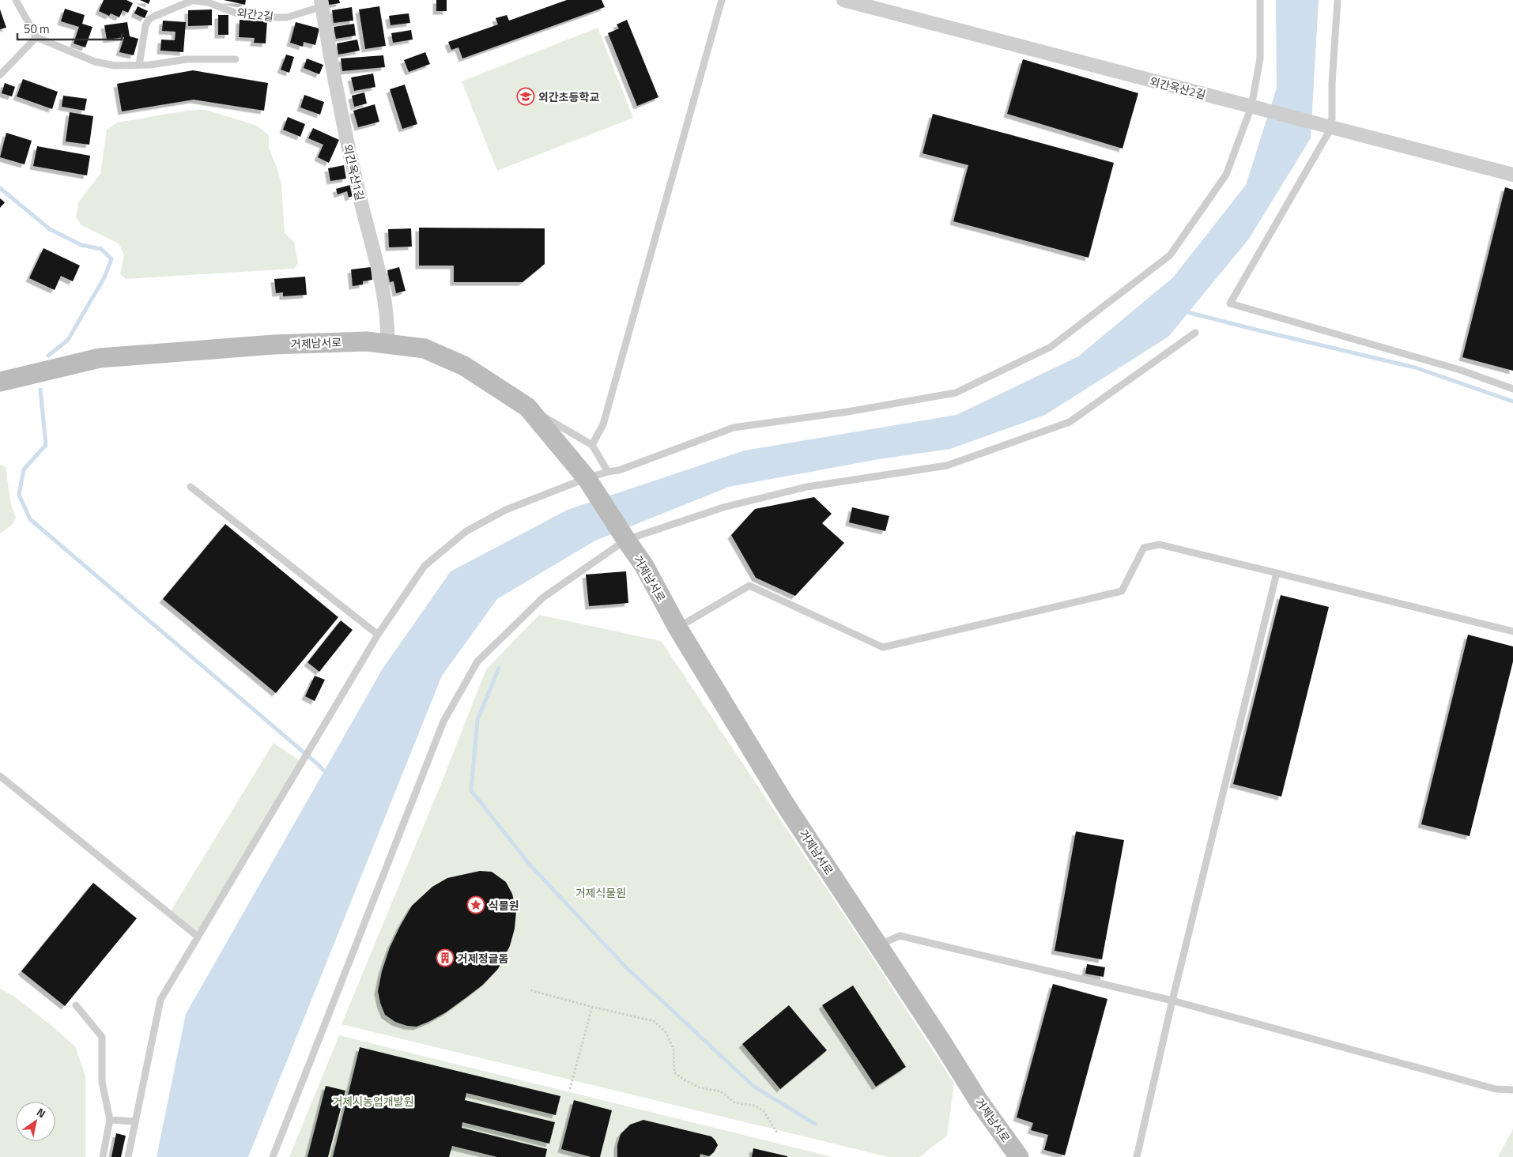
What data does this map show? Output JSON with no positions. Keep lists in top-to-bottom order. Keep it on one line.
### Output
{"streets":{"main road":["거제남서로"],"street":["외간옥산2길","외간옥산1길"],"lane":["외간2길"]},"crossings":[["외간2길","외간옥산1길"],["외간옥산1길","거제남서로"]],"parks":["거제식물원","거제시농업개발원"],"places":{"school or university":["외간초등학교"],"place":["식물원"],"building":["거제정글돔"]},"scale_bar":"50 m","north":"top right"}
